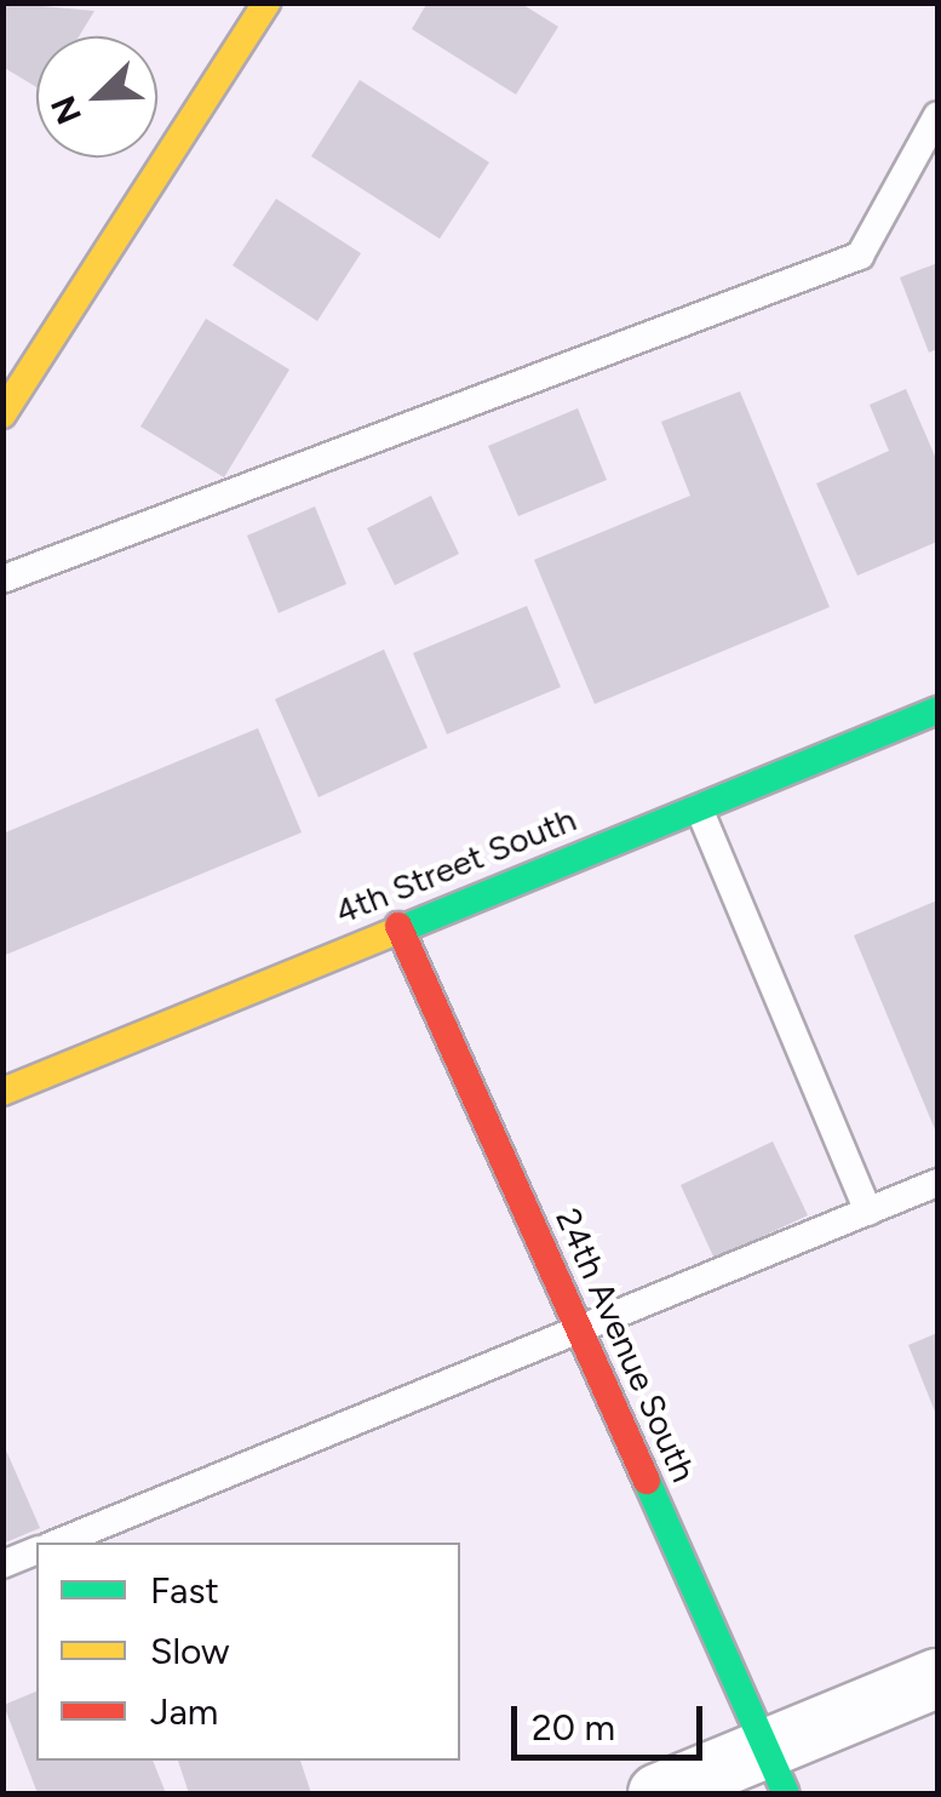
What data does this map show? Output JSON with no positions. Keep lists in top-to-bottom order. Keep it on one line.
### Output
{"streets":{"street":["4th Street South","24th Avenue South"]},"crossings":[["4th Street South","24th Avenue South"]],"legend":["Fast","Slow","Jam"],"scale_bar":"20 m","north":"bottom left"}
